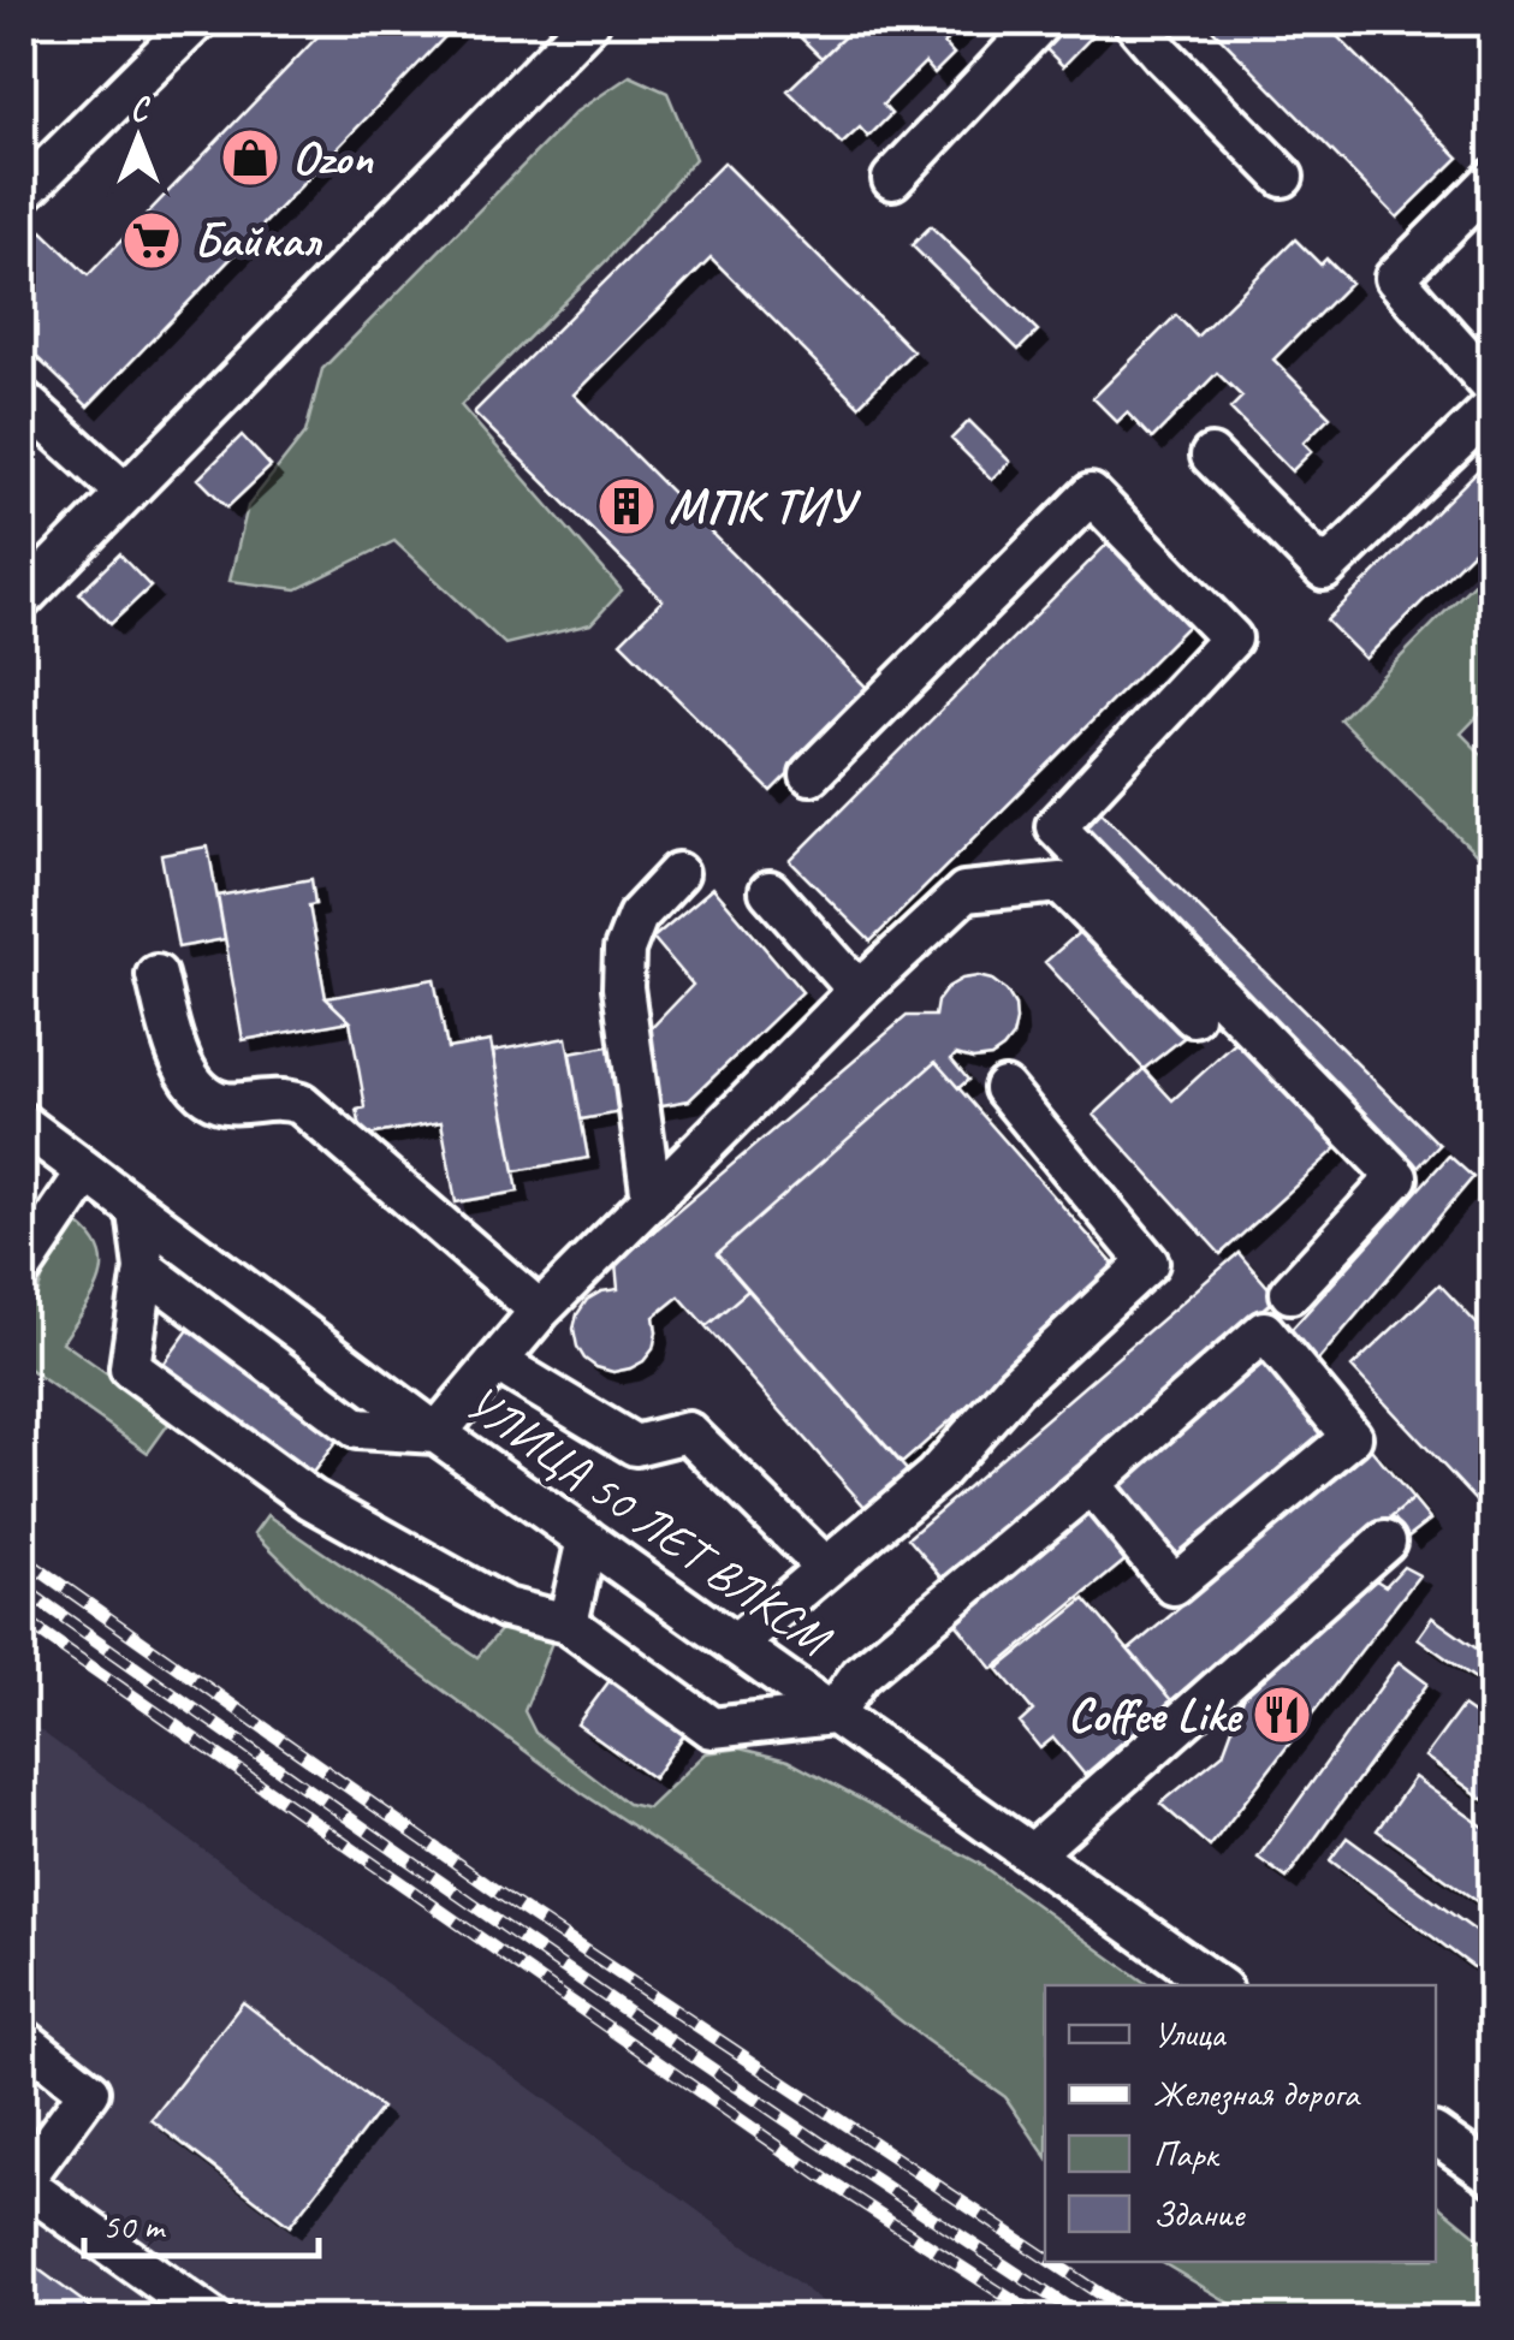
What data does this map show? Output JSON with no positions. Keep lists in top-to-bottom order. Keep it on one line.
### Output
{"streets":{"street":["УЛИЦА 50 ЛЕТ ВЛКСМ"]},"places":{"shop":["Ozon"],"supermarket":["Байкал"],"building":["МПК ТИУ"],"restaurant":["Coffee Like"]},"legend":["Улица","Железная дорога","Парк","Здание"],"scale_bar":"50 m","north":"top"}
